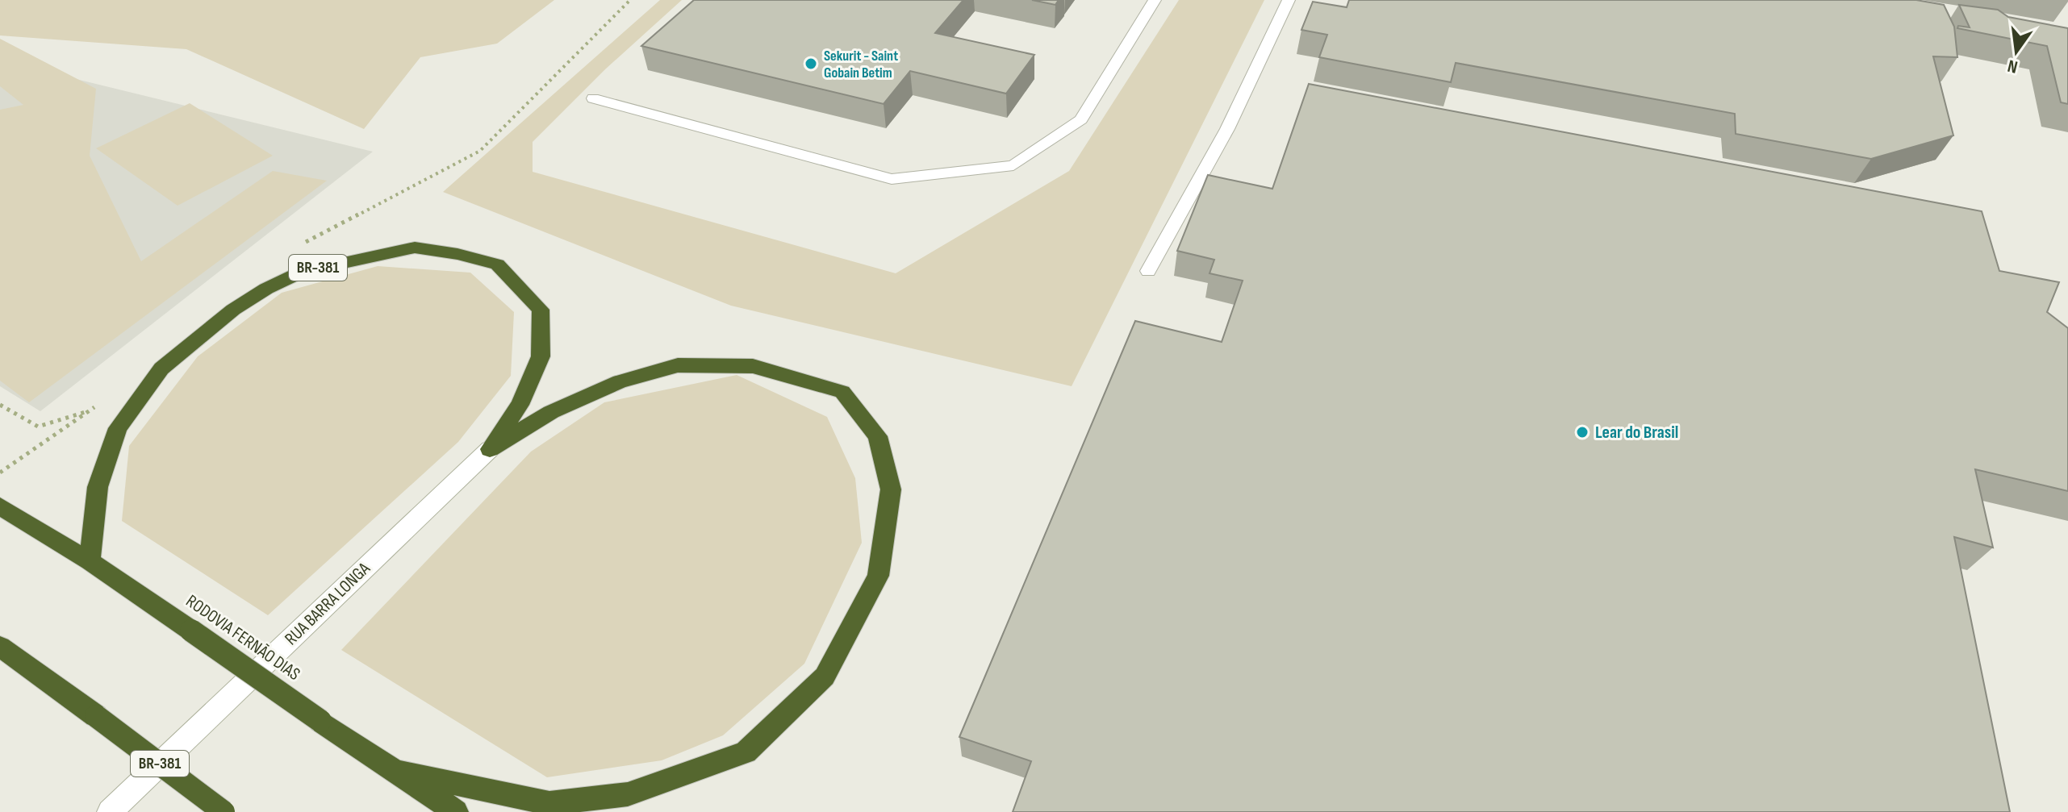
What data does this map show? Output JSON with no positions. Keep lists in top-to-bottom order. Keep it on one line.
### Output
{"streets":{"highway":["BR-381","RODOVIA FERNÃO DIAS"],"main road":["RUA BARRA LONGA"]},"crossings":[["BR-381","RUA BARRA LONGA"],["BR-381","RODOVIA FERNÃO DIAS"]],"places":["Sekurit - Saint Gobain Betim","Lear do Brasil"],"north":"bottom"}
